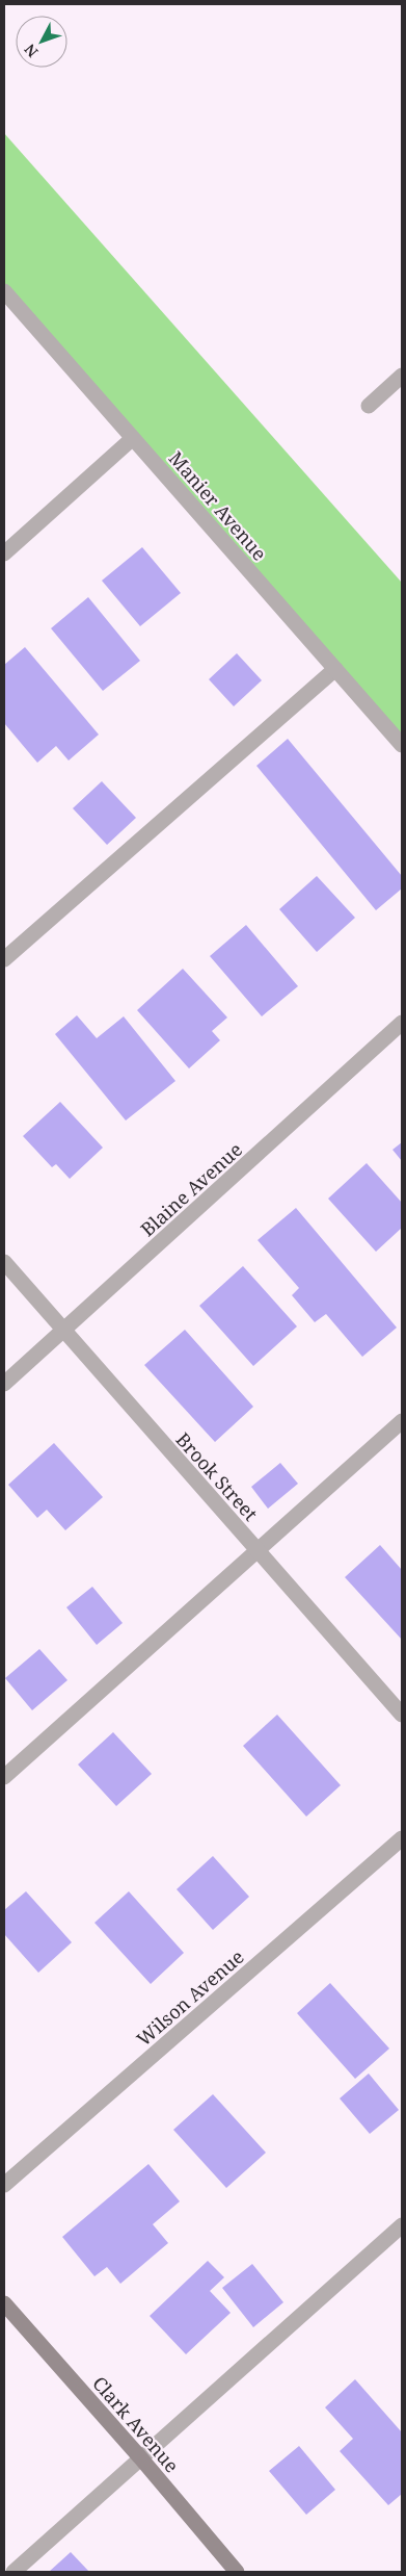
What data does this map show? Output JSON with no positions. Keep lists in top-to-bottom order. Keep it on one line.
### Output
{"streets":{"street":["Manier Avenue","Blaine Avenue","Brook Street","Wilson Avenue","Clark Avenue"]},"crossings":[["Blaine Avenue","Brook Street"]],"north":"bottom left"}
